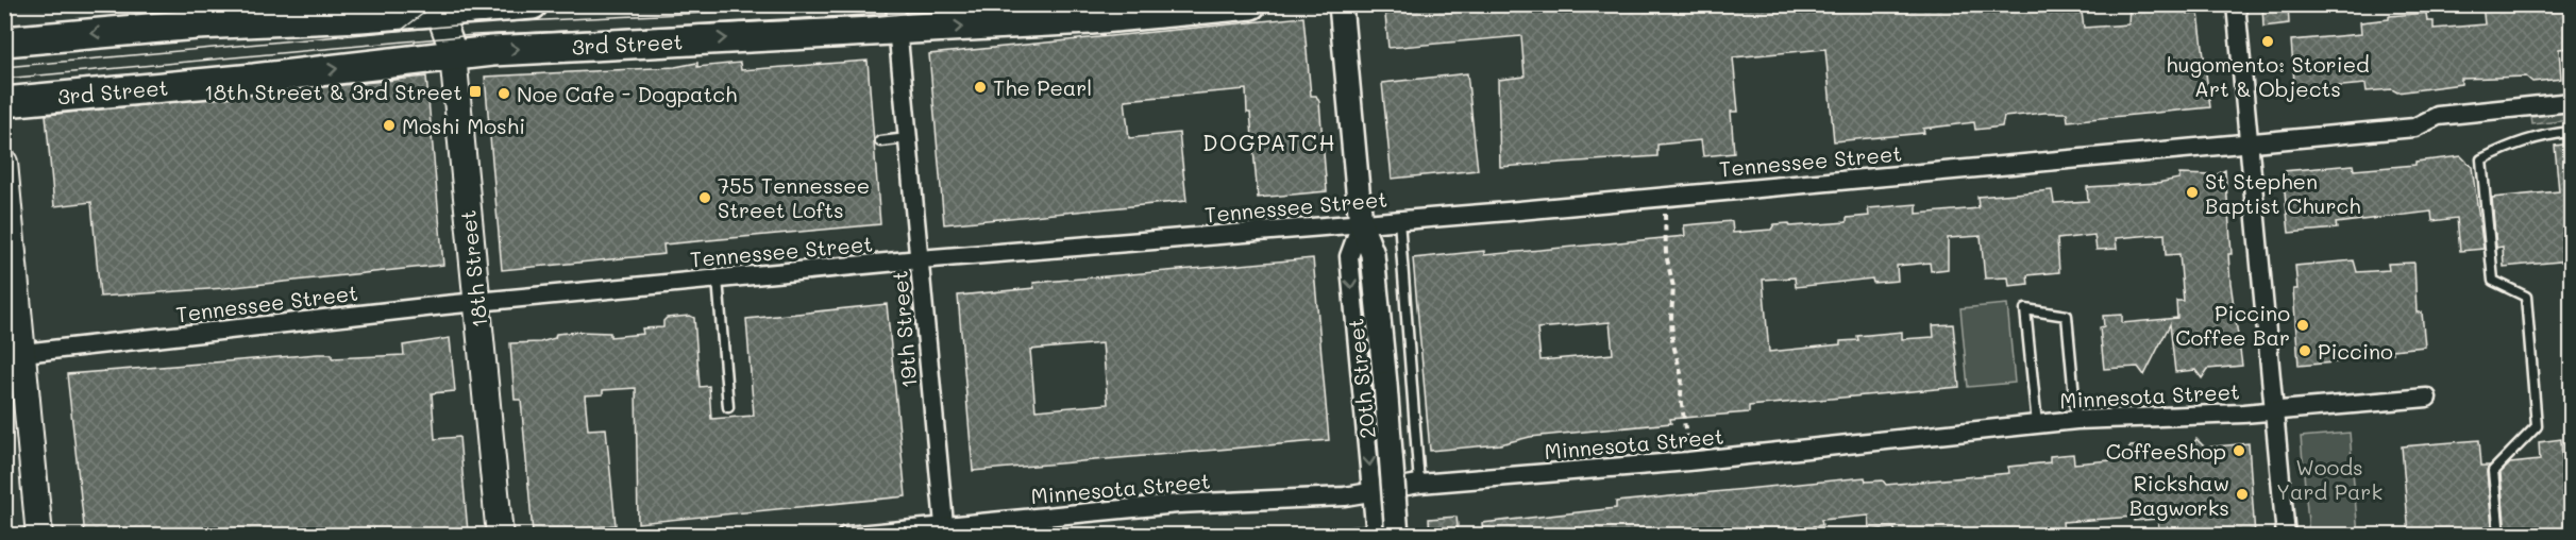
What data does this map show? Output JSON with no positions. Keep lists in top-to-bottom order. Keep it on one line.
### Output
{"streets":{"main road":["3rd Street","18th Street"],"street":["Tennessee Street","19th Street","20th Street","Minnesota Street"]},"crossings":[["3rd Street","18th Street"],["3rd Street","19th Street"],["Tennessee Street","18th Street"],["Tennessee Street","19th Street"],["Tennessee Street","20th Street"],["19th Street","Minnesota Street"],["20th Street","Minnesota Street"]],"districts":["DOGPATCH"],"parks":["Woods Yard Park"],"places":{"other":["hugomento: Storied Art & Objects","The Pearl","Noe Cafe - Dogpatch","Moshi Moshi","St Stephen Baptist Church","755 Tennessee Street Lofts","Piccino Coffee Bar","Piccino","CoffeeShop","Rickshaw Bagworks"],"transit":["18th Street & 3rd Street"]}}
